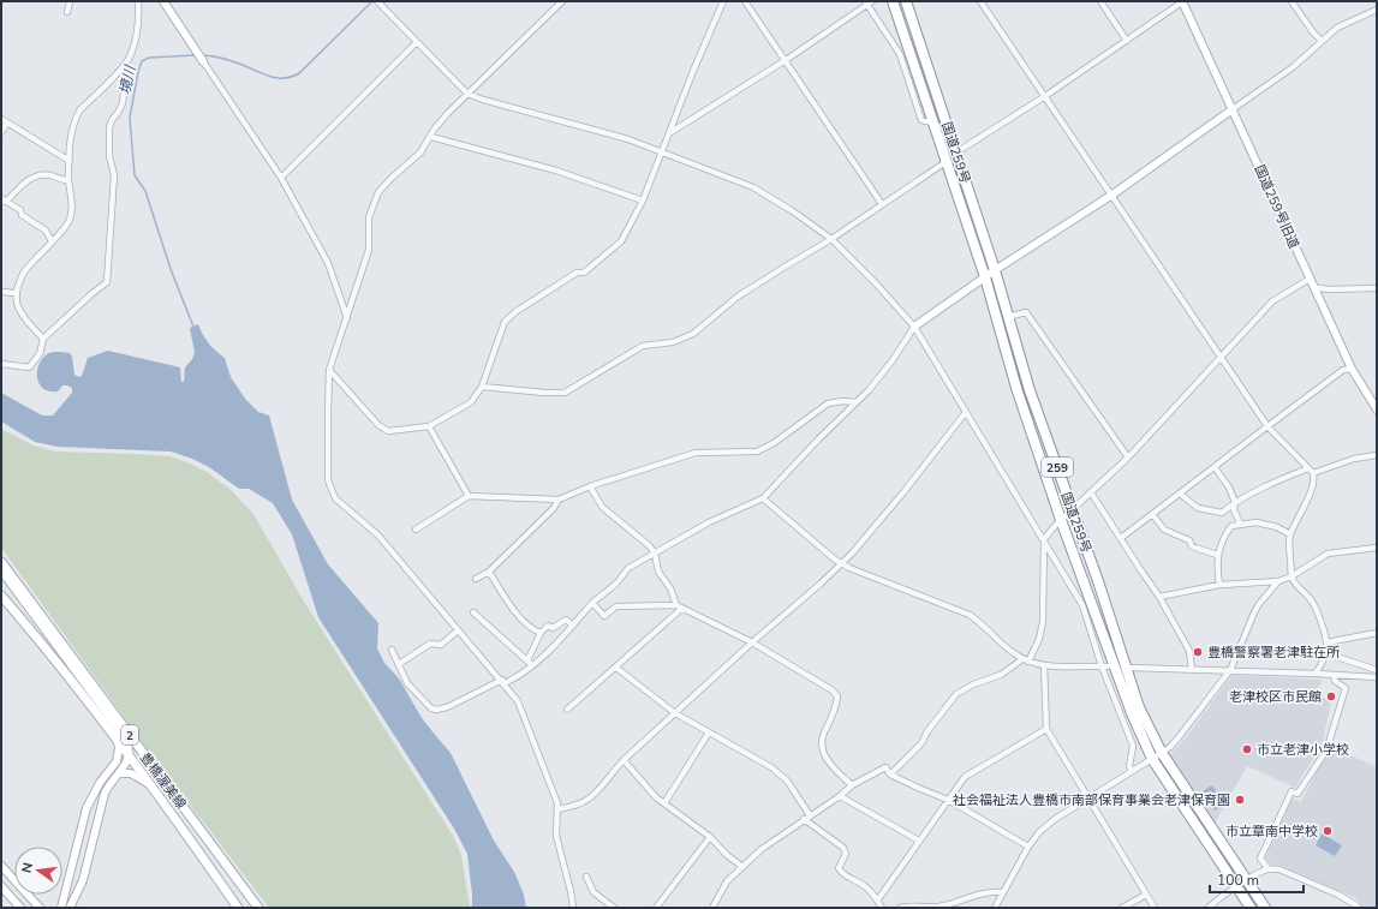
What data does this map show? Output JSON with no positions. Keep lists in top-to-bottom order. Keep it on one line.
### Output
{"streets":{"highway":["国道259号","259"],"main road":["2","豊橋渥美線"],"street":["国道259号旧道"]},"water":["境川"],"places":["豊橋警察署老津駐在所","老津校区市民館","市立老津小学校","社会福祉法人豊橋市南部保育事業会老津保育園","市立章南中学校"],"scale_bar":"100 m","north":"left"}
